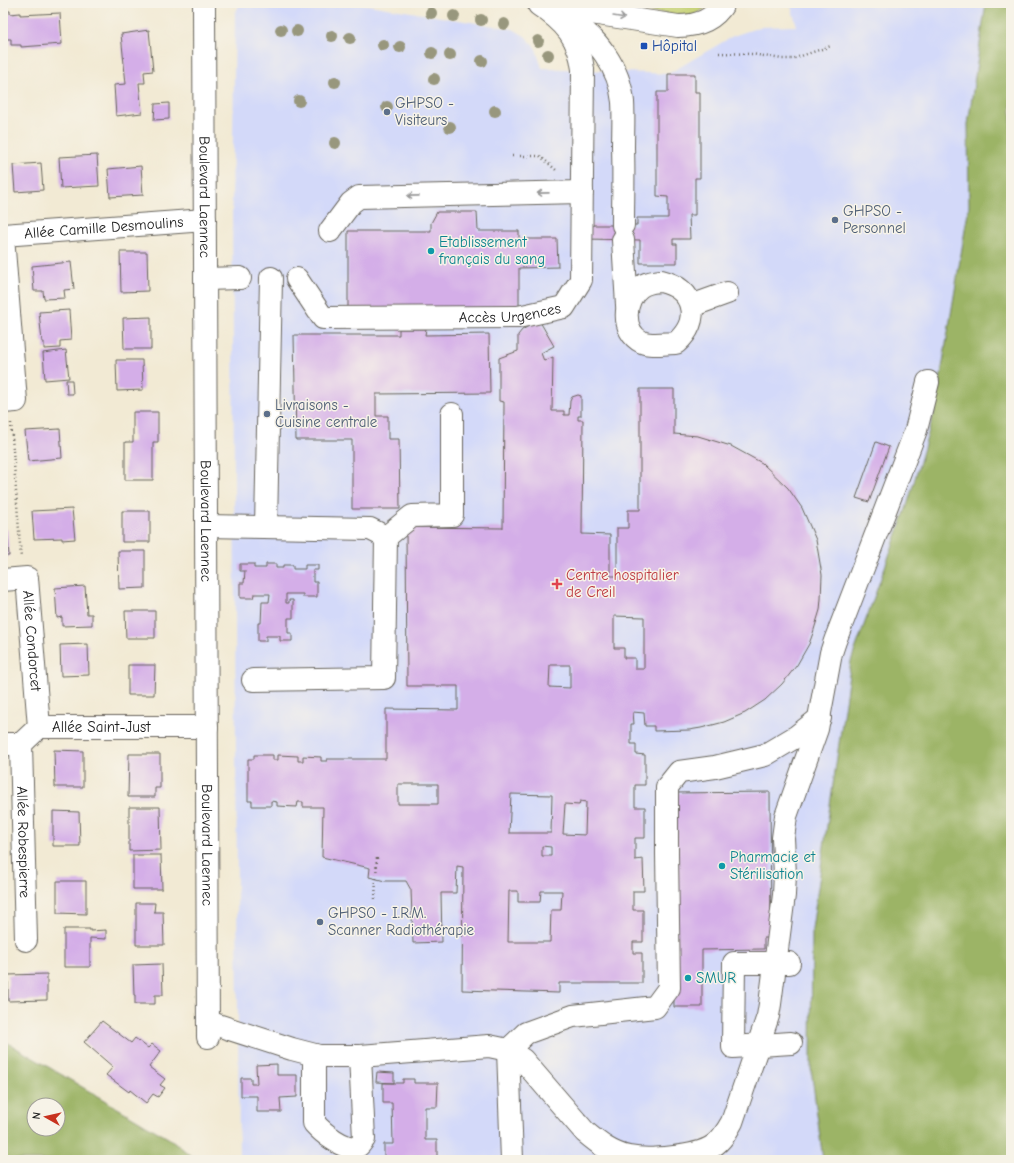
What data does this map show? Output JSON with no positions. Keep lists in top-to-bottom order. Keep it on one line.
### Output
{"streets":{"street":["Boulevard Laennec","Allée Camille Desmoulins","Accès Urgences","Allée Condorcet","Allée Saint-Just","Allée Robespierre"]},"crossings":[["Boulevard Laennec","Allée Camille Desmoulins"],["Boulevard Laennec","Allée Saint-Just"],["Allée Condorcet","Allée Saint-Just"],["Allée Saint-Just","Allée Robespierre"]],"places":{"transit":["Hôpital"],"other":["GHPSO - Visiteurs","GHPSO - Personnel","Etablissement français du sang","Livraisons - Cuisine centrale","Pharmacie et Stérilisation","GHPSO - I.R.M. Scanner Radiothérapie","SMUR"],"health":["Centre hospitalier de Creil"]},"north":"left"}
